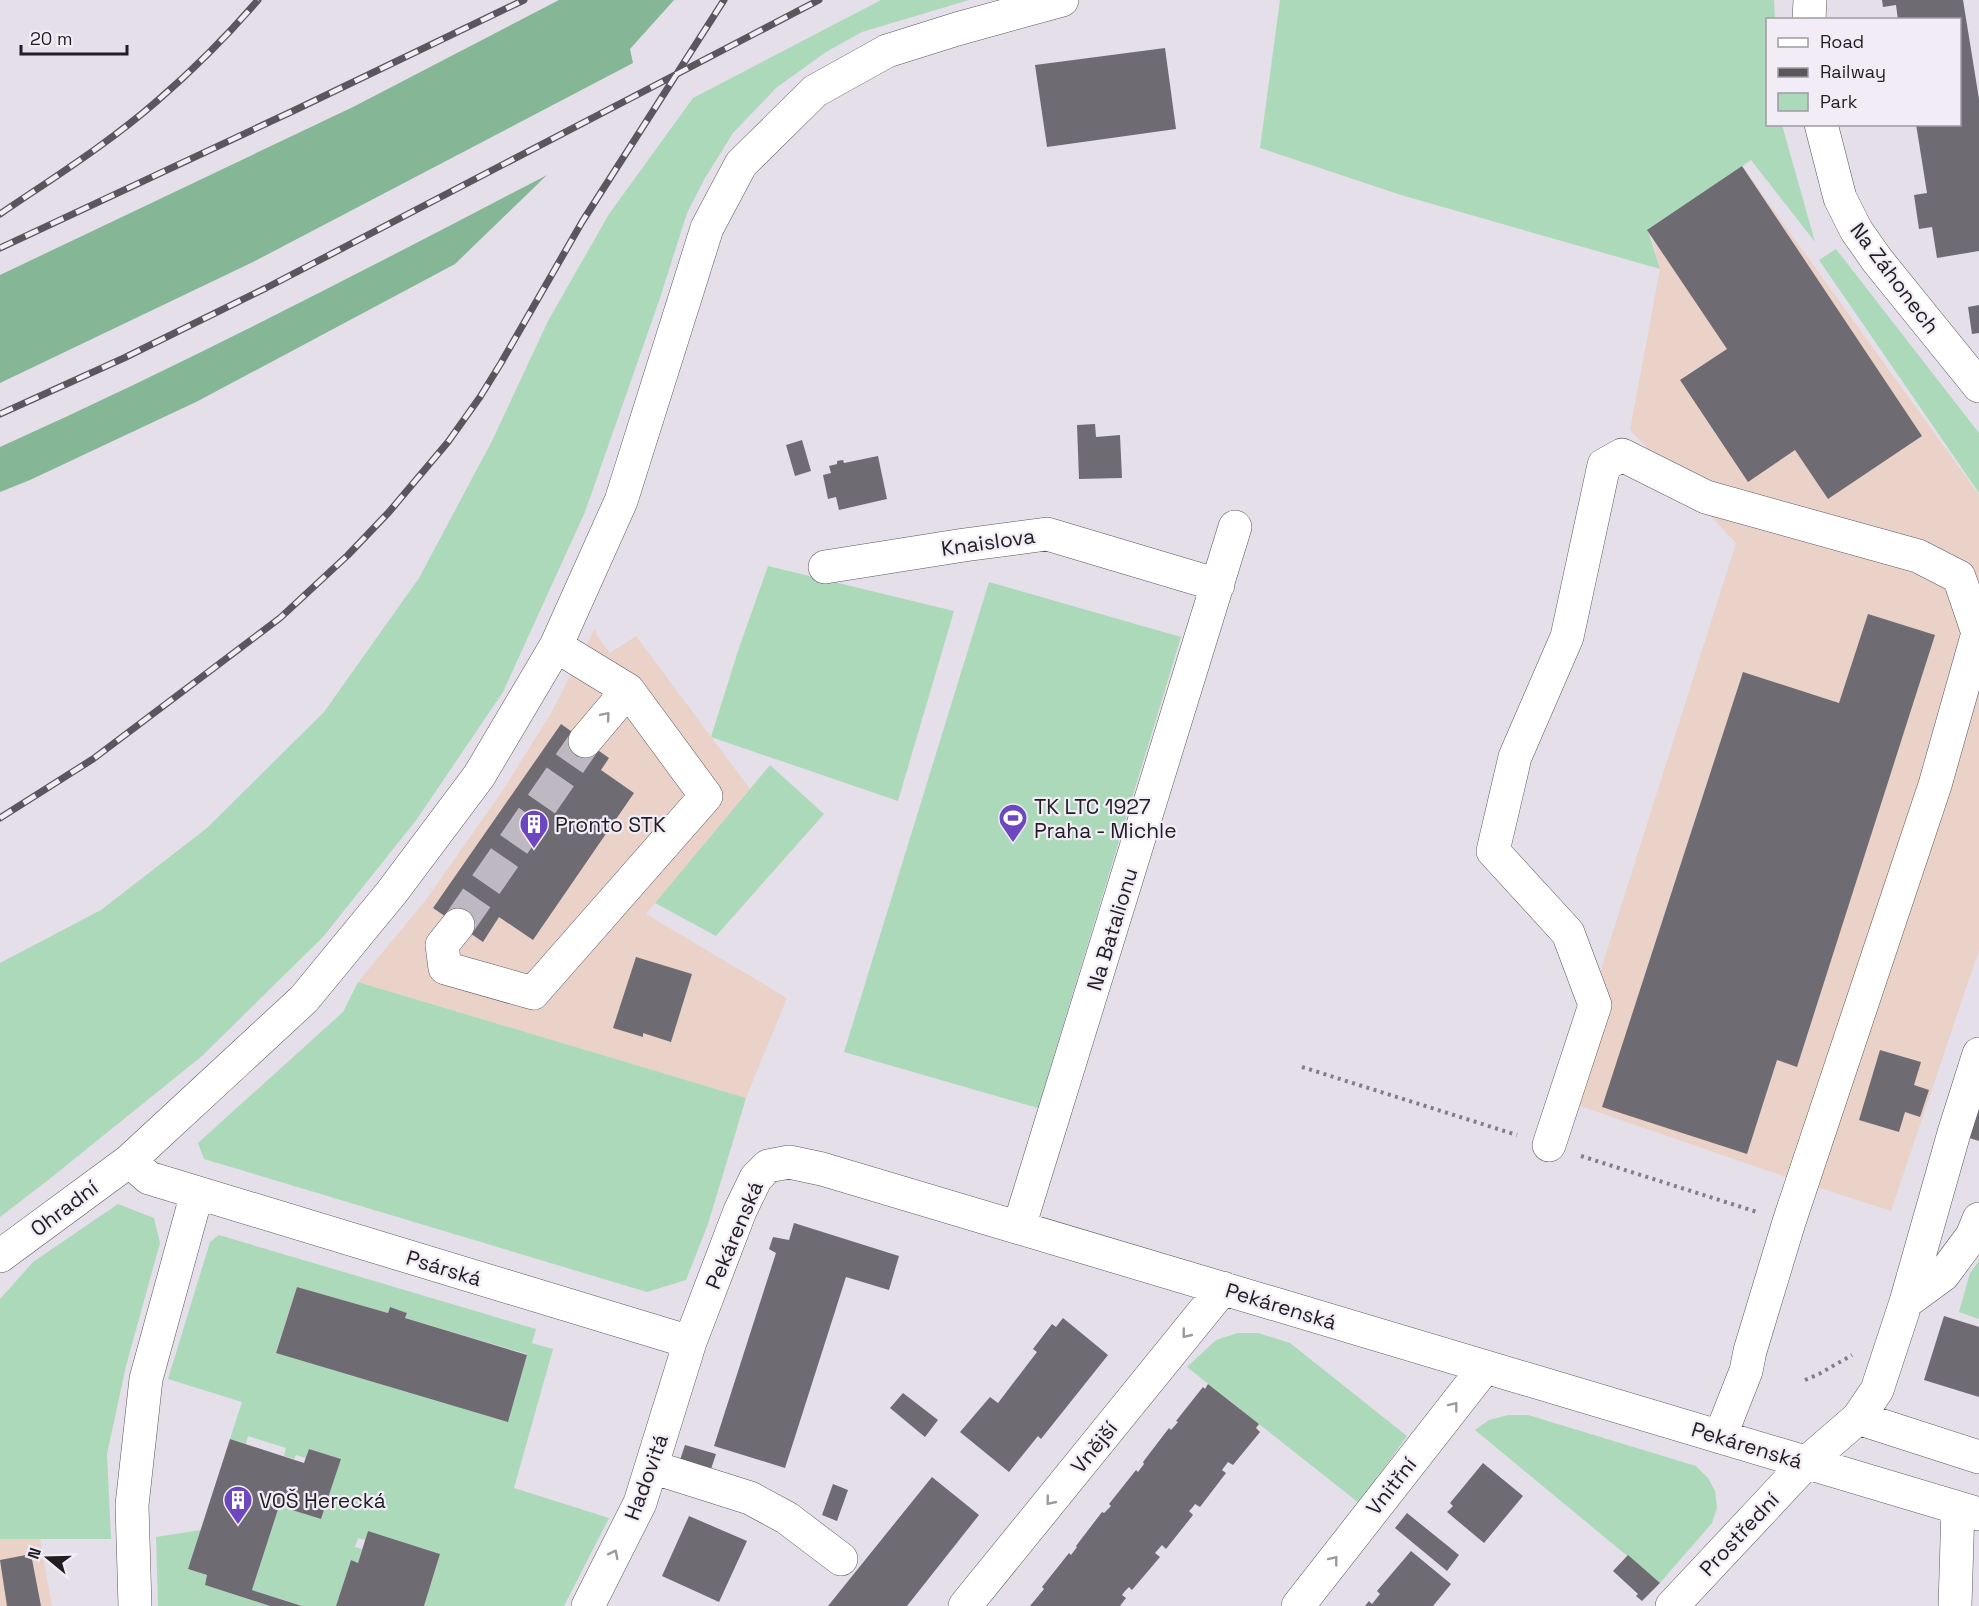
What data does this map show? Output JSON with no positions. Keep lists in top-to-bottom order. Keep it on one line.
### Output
{"streets":{"street":["Na Záhonech","Knaislova","Na Batalionu","Ohradní","Pekárenská","Psárská","Vnější","Hadovitá","Vnitřní","Prostřední"]},"crossings":[["Knaislova","Na Batalionu"],["Na Batalionu","Pekárenská"],["Ohradní","Psárská"],["Pekárenská","Psárská"],["Pekárenská","Vnější"],["Pekárenská","Hadovitá"],["Pekárenská","Vnitřní"],["Pekárenská","Prostřední"],["Psárská","Hadovitá"]],"one_way":["Vnější","Hadovitá","Vnitřní"],"places":{"sports":["TK LTC 1927 Praha - Michle"],"building":["Pronto STK","VOŠ Herecká"]},"legend":["Road","Railway","Park"],"scale_bar":"20 m","north":"left"}
